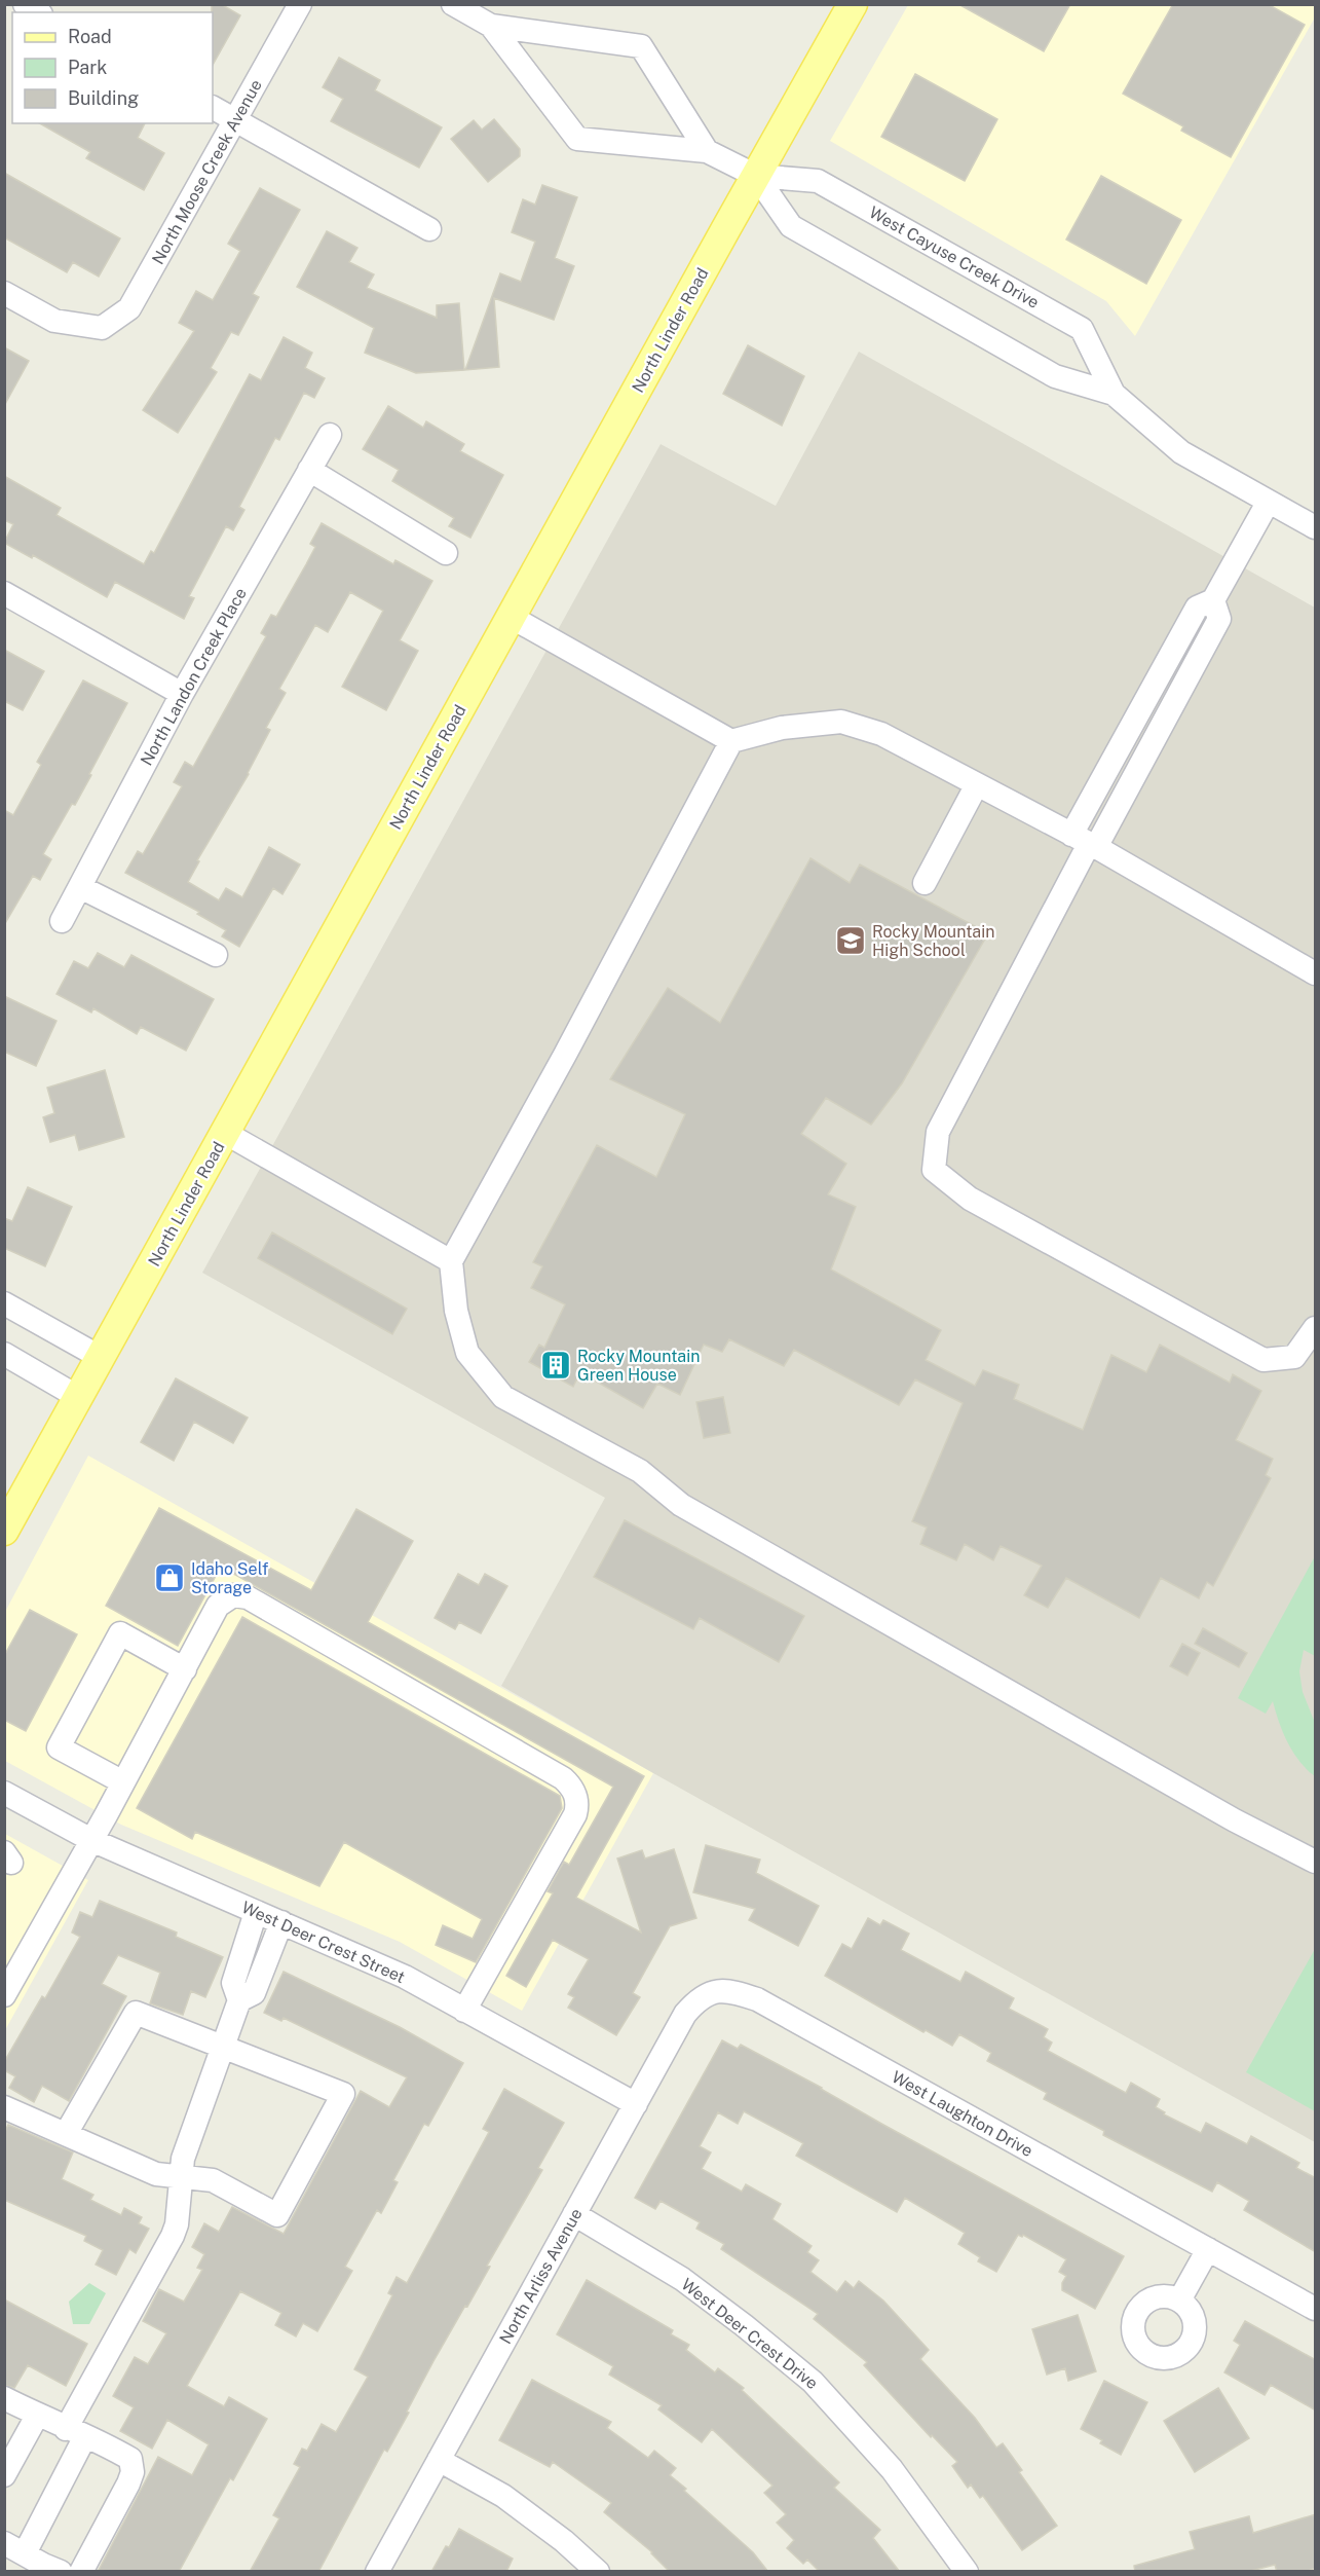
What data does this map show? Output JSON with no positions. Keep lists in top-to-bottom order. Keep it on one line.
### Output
{"streets":{"main road":["North Linder Road"],"street":["North Moose Creek Avenue","West Cayuse Creek Drive","North Landon Creek Place","West Deer Crest Street","West Laughton Drive","North Arliss Avenue","West Deer Crest Drive"]},"crossings":[["West Cayuse Creek Drive","North Linder Road"],["West Deer Crest Street","North Arliss Avenue"],["West Laughton Drive","North Arliss Avenue"],["North Arliss Avenue","West Deer Crest Drive"]],"places":{"school or university":["Rocky Mountain High School"],"building":["Rocky Mountain Green House"],"shop":["Idaho Self Storage"]},"legend":["Road","Park","Building"]}
